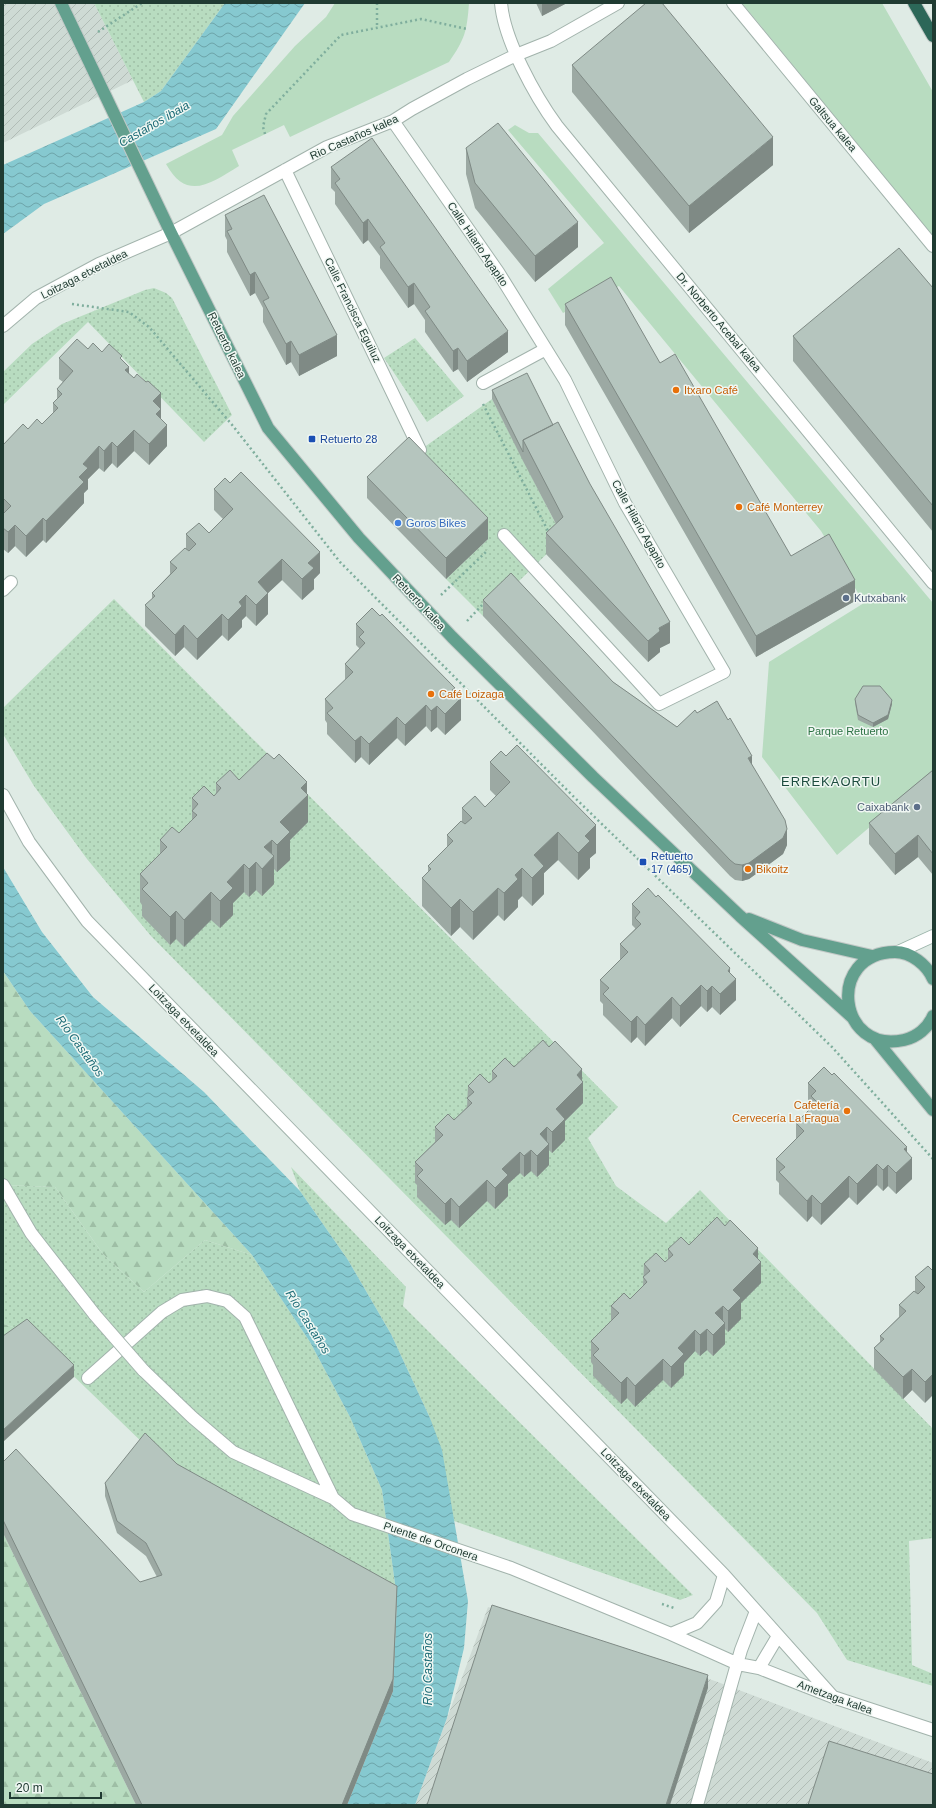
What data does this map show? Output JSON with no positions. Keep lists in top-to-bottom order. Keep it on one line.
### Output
{"streets":{"main road":["Retuerto kalea"],"street":["Galtsua kalea","Rio Castaños kalea","Calle Hilario Agapito","Loitzaga etxetaldea","Calle Francisca Eguiluz","Dr. Norberto Acebal kalea","Puente de Orconera","Ametzaga kalea"]},"crossings":[["Rio Castaños kalea","Calle Hilario Agapito"],["Rio Castaños kalea","Loitzaga etxetaldea"],["Rio Castaños kalea","Calle Francisca Eguiluz"],["Rio Castaños kalea","Dr. Norberto Acebal kalea"],["Rio Castaños kalea","Retuerto kalea"],["Loitzaga etxetaldea","Retuerto kalea"],["Loitzaga etxetaldea","Ametzaga kalea"],["Puente de Orconera","Ametzaga kalea"]],"districts":["ERREKAORTU"],"water":["Castaños ibaia","Río Castaños"],"parks":["Parque Retuerto"],"places":{"other":["Itxaro Café","Café Monterrey","Goros Bikes","Kutxabank","Café Loizaga","Caixabank","Bikoitz","Cafetería Cervecería La Fragua"],"transit":["Retuerto 28","Retuerto 17 (465)"]},"scale_bar":"20 m"}
